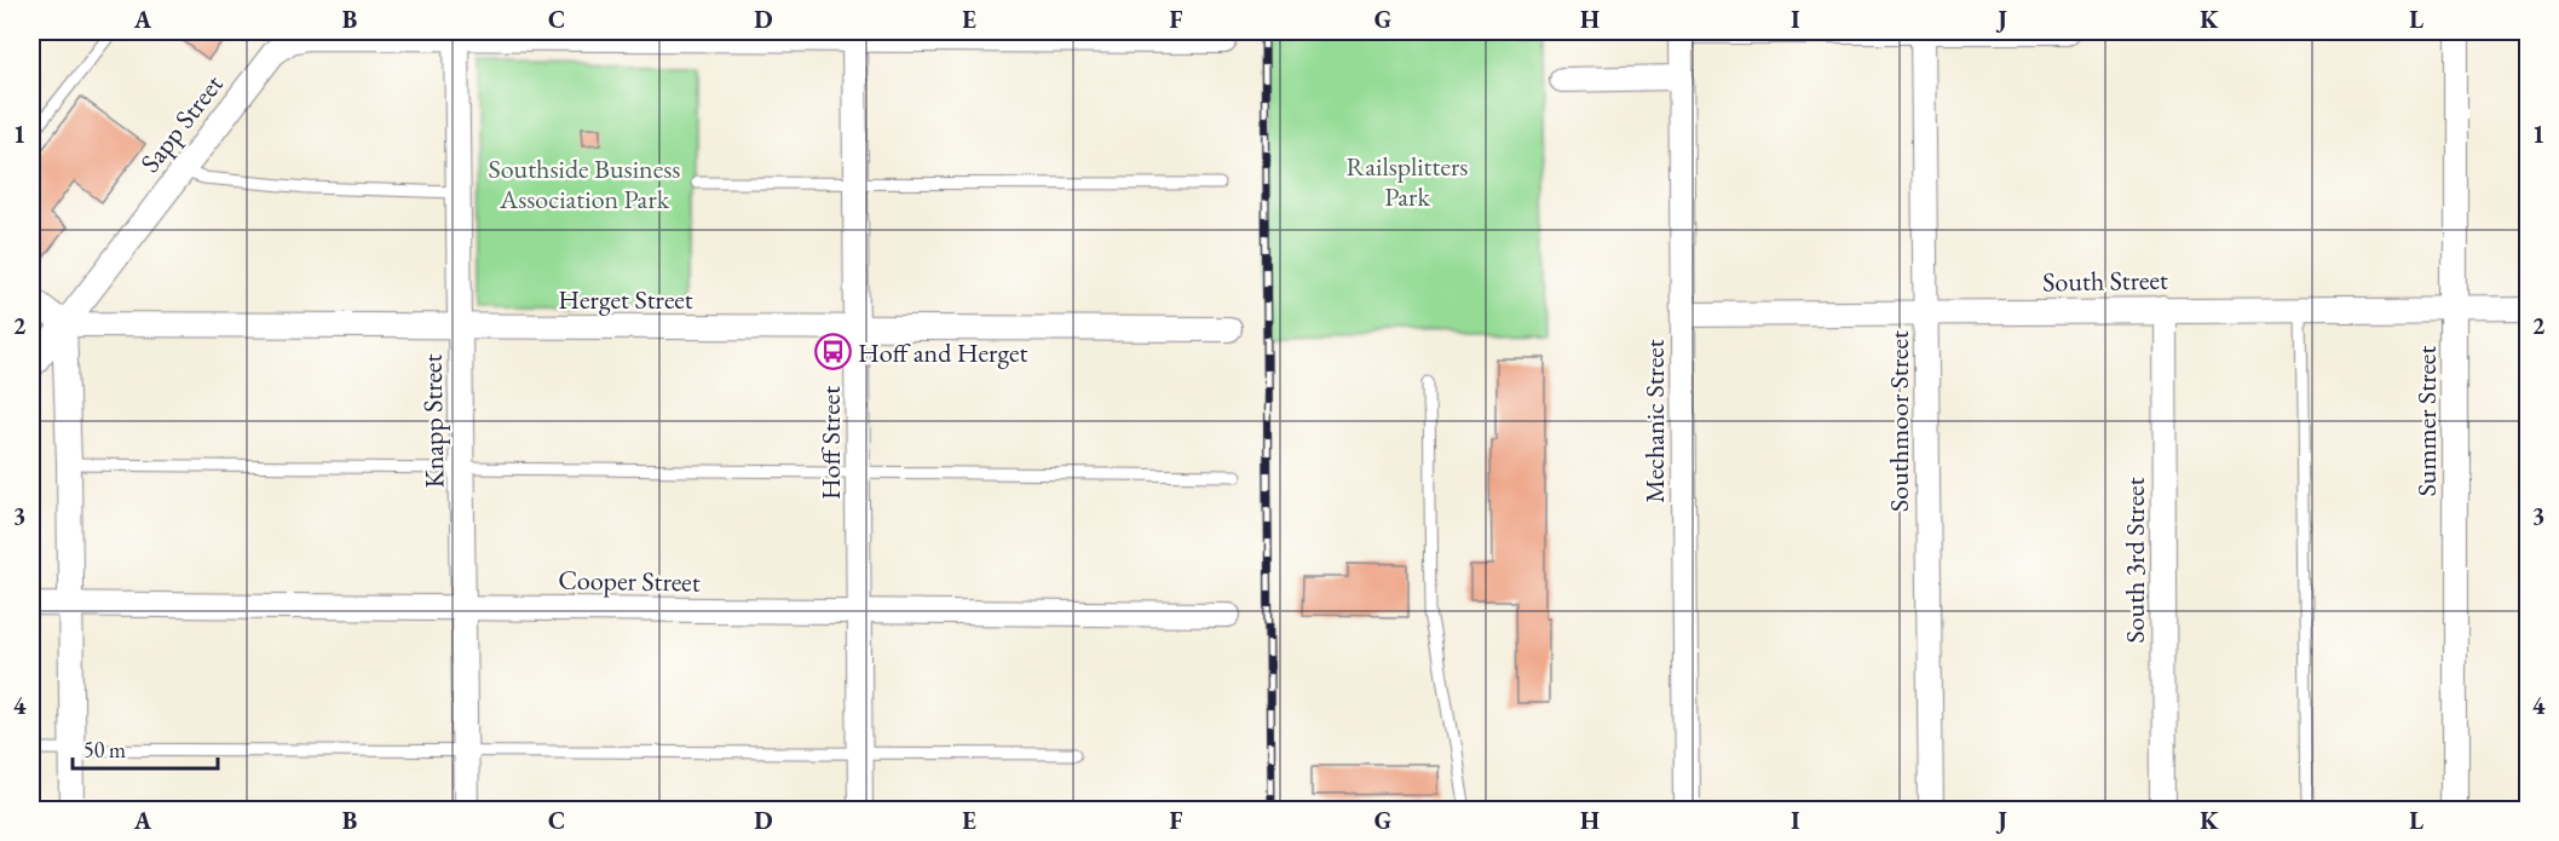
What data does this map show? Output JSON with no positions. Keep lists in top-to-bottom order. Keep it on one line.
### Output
{"streets":{"street":["Sapp Street","South Street","Herget Street","Knapp Street","Mechanic Street","Southmoor Street","Summer Street","Hoff Street","South 3rd Street","Cooper Street"]},"crossings":[["Sapp Street","Herget Street"],["Sapp Street","Knapp Street"],["Sapp Street","Hoff Street"],["South Street","Mechanic Street"],["South Street","Southmoor Street"],["South Street","Summer Street"],["South Street","South 3rd Street"],["Herget Street","Knapp Street"],["Herget Street","Hoff Street"],["Knapp Street","Cooper Street"],["Hoff Street","Cooper Street"]],"parks":["Railsplitters Park","Southside Business Association Park"],"places":{"bus stop":["Hoff and Herget"]},"scale_bar":"50 m","grid":{"columns":["A","B","C","D","E","F","G","H","I","J","K","L"],"rows":["1","2","3","4"]}}
